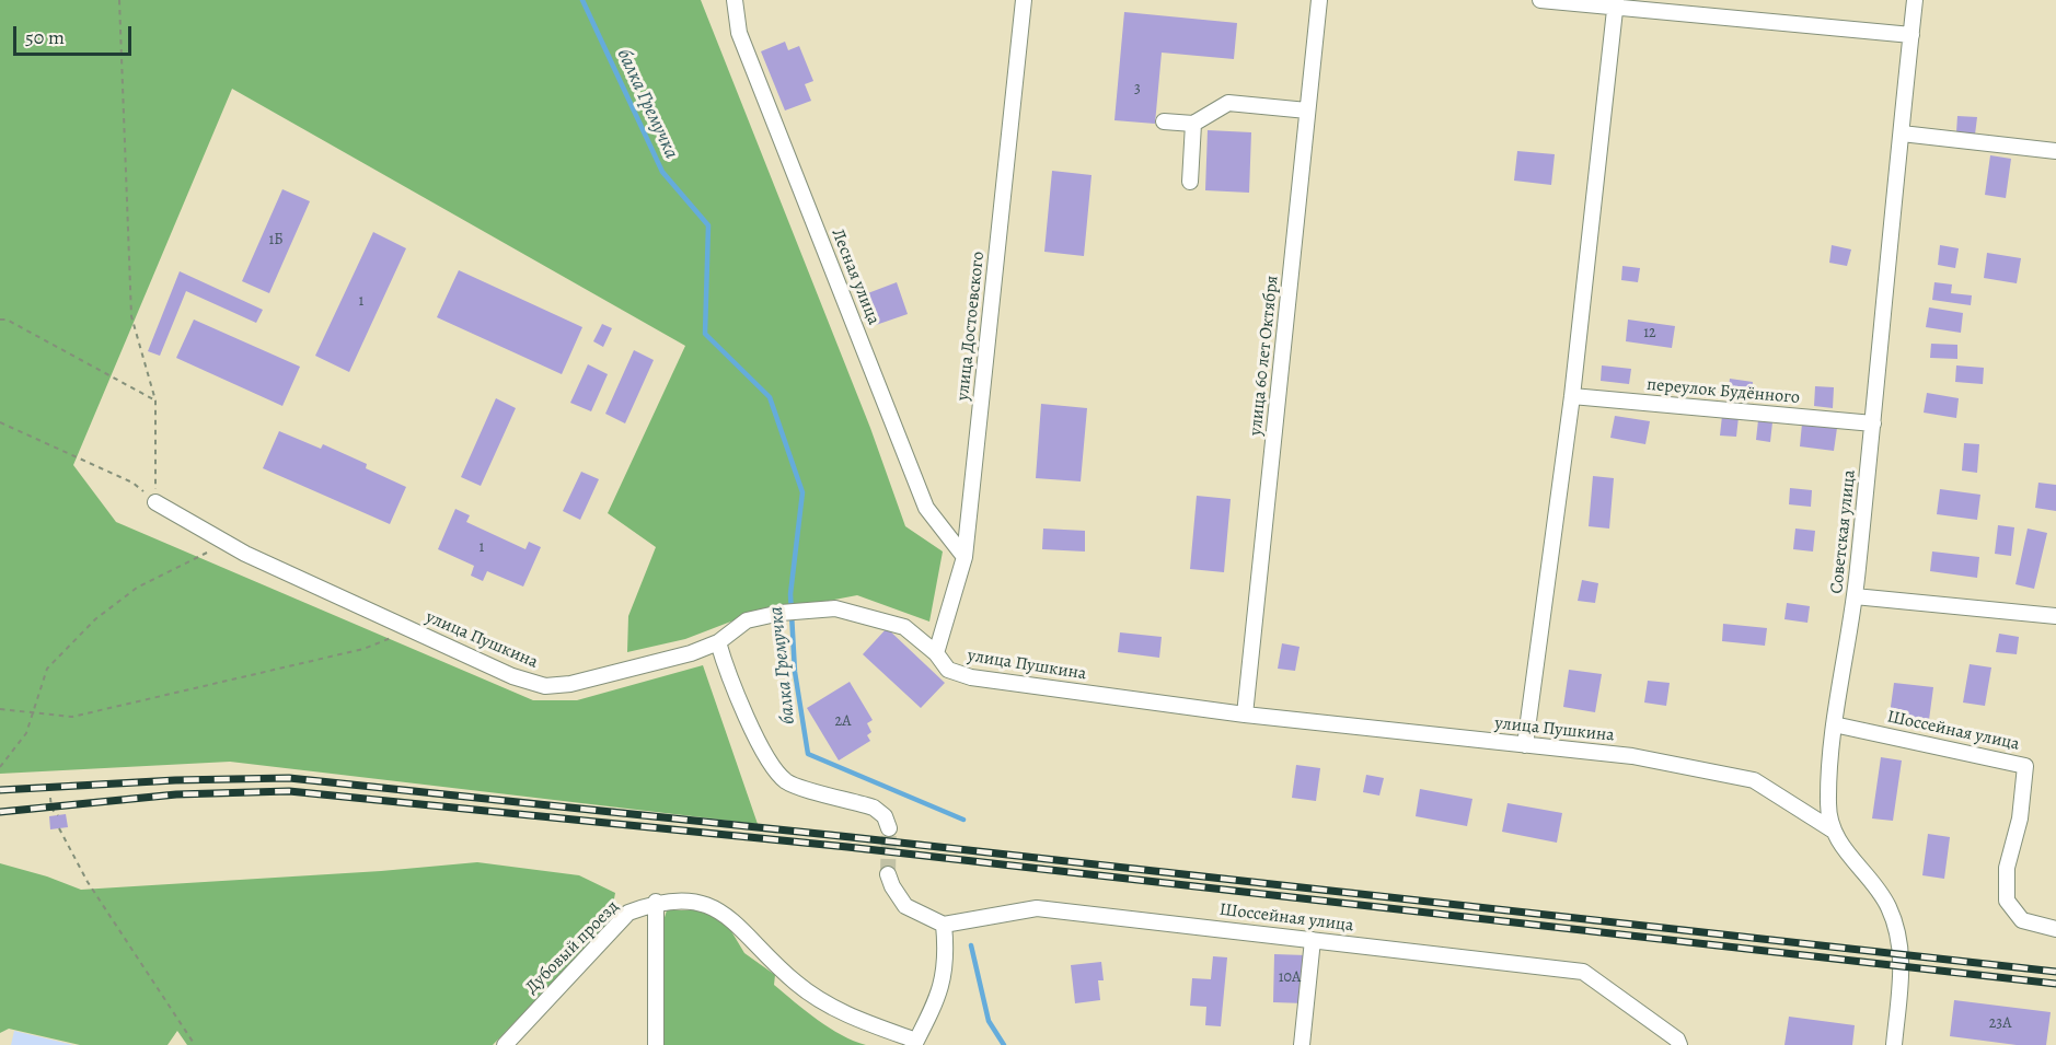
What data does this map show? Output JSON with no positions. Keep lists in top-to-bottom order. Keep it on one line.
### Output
{"streets":{"street":["Лесная улица","улица Достоевского","улица 60 лет Октября","переулок Будённого","Советская улица","улица Пушкина","Шоссейная улица","Дубовый проезд"]},"crossings":[["Лесная улица","улица Достоевского"],["улица Достоевского","улица Пушкина"],["улица 60 лет Октября","улица Пушкина"],["переулок Будённого","Советская улица"],["Советская улица","улица Пушкина"],["Советская улица","Шоссейная улица"]],"water":["балка Гремучка"],"house_numbers":["3","1Б","1","12","1","2А","10А","23А"],"scale_bar":"50 m"}
